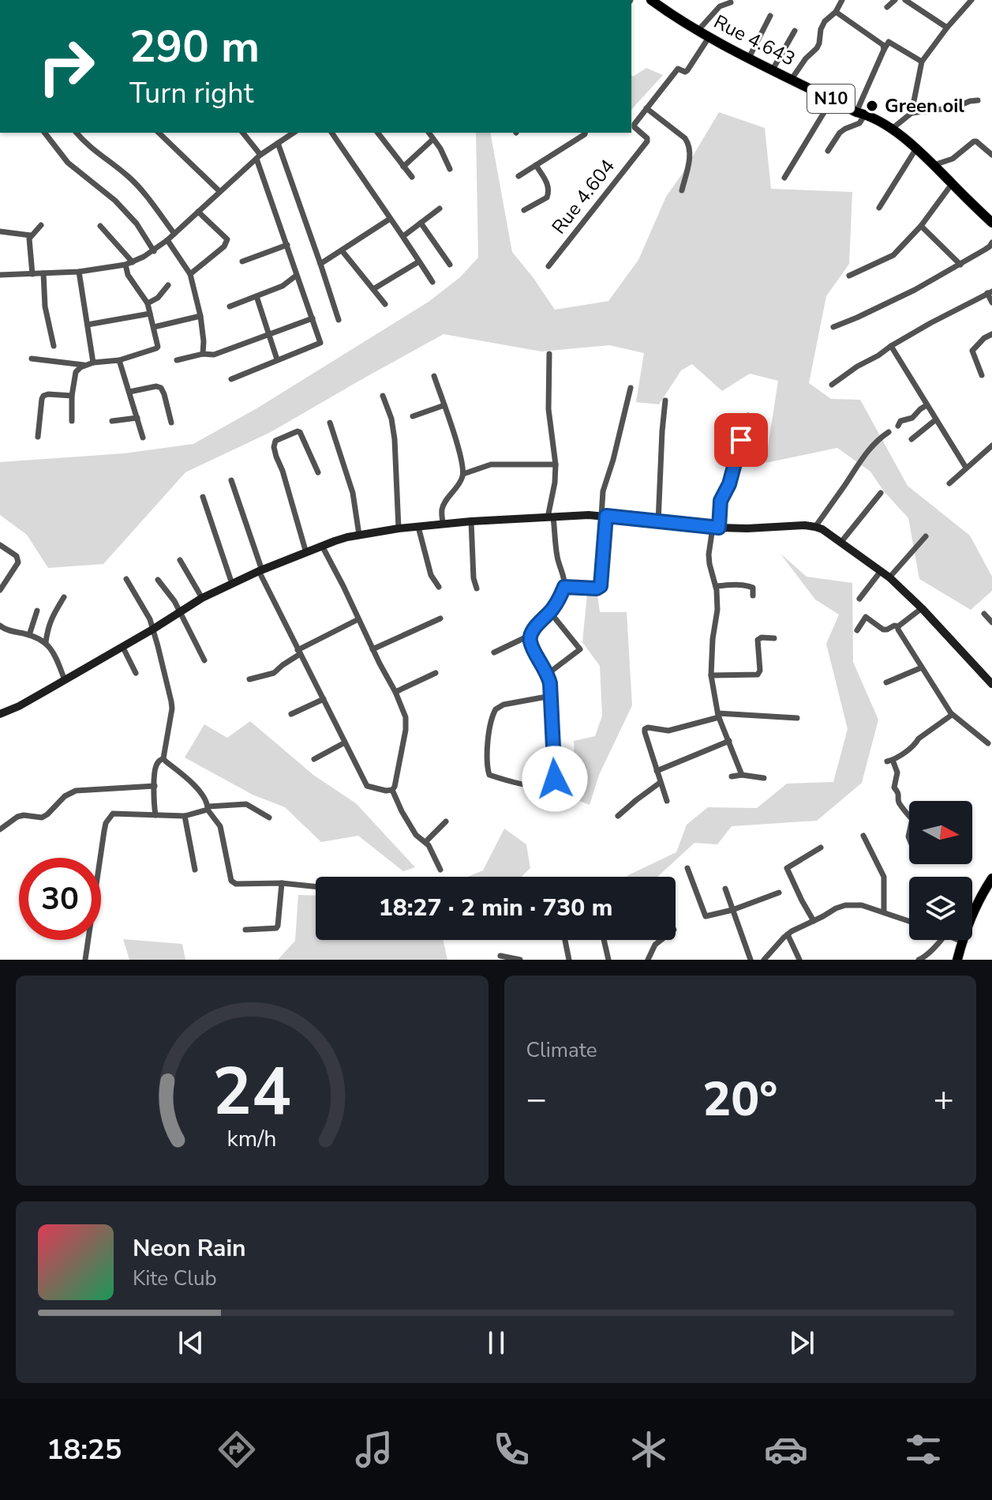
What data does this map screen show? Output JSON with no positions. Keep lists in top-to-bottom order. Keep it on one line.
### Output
{"streets":{"highway":["Rue 4.643","N10"],"street":["Rue 4.604"]},"crossings":[["Rue 4.643","Rue 4.604"]],"places":["Green oil"],"north":"right","page":{"turn":["290 m","Turn right"],"limit":"30","trip":"18:27 · 2 min · 730 m","tile":"Climate","heat":["−","20°","+"],"song":["Neon Rain","Kite Club"],"tabs":"18:25","gauge":["24","km/h"]}}
